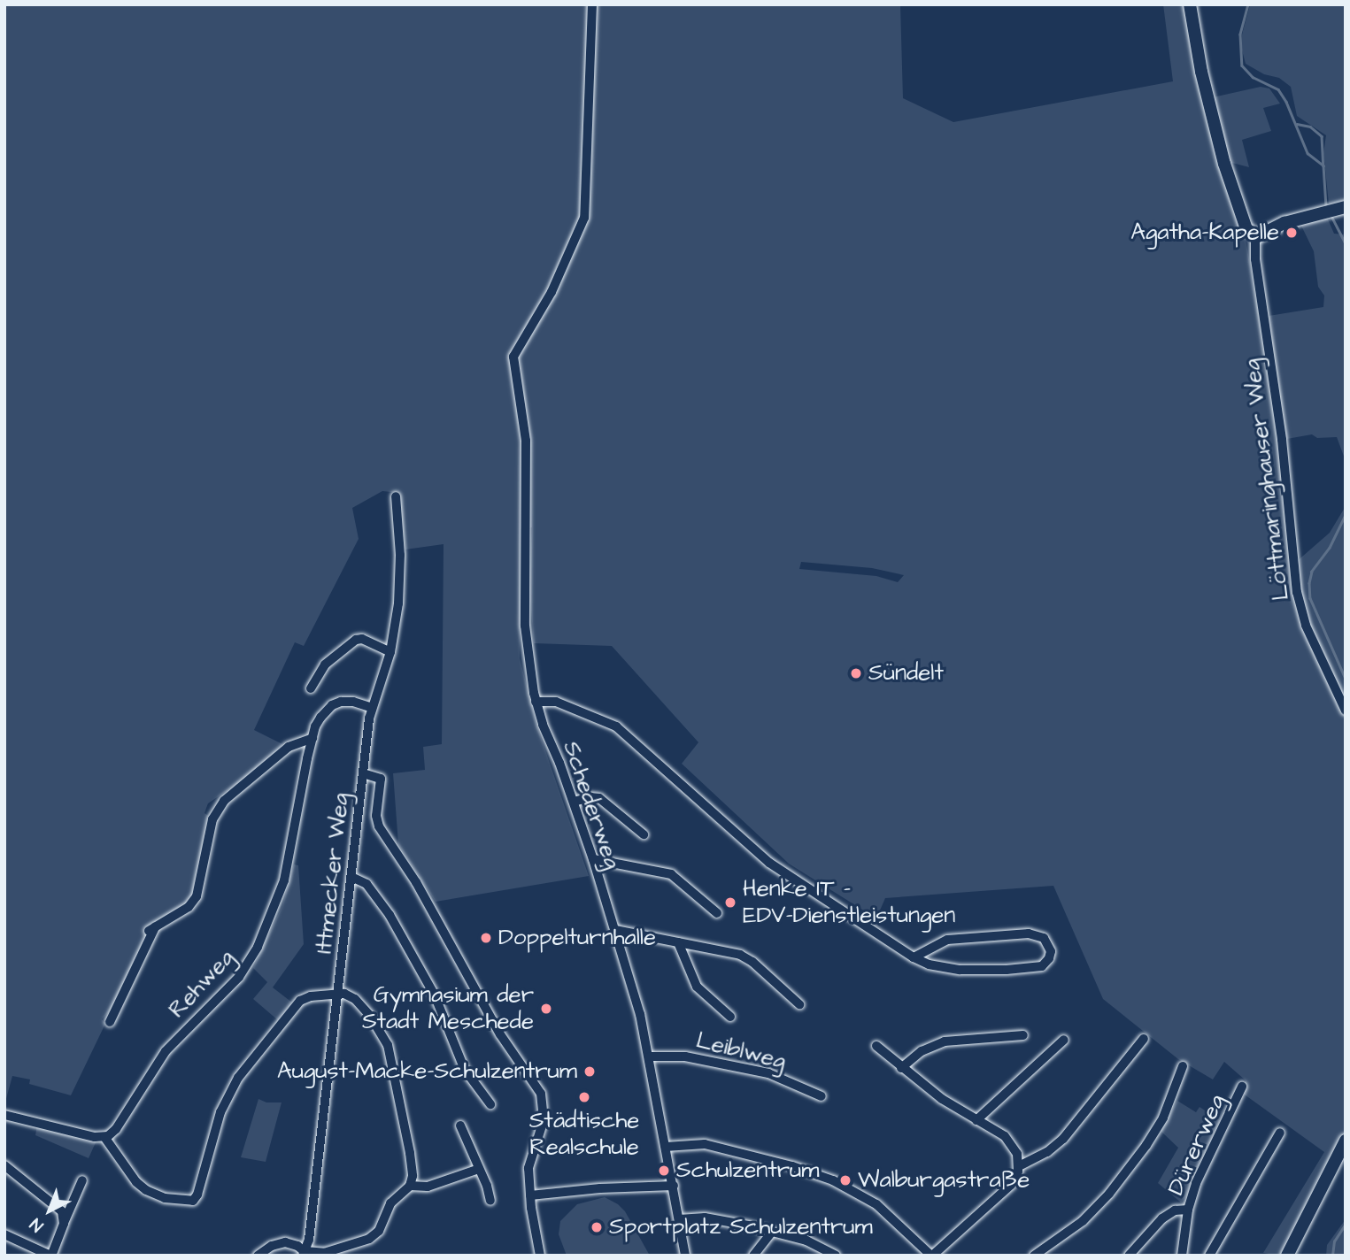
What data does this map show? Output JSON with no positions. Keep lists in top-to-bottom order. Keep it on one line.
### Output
{"streets":{"street":["Löttmaringhauser Weg","Schederweg","Ittmecker Weg","Rehweg","Leiblweg","Dürerweg"]},"crossings":[["Schederweg","Leiblweg"],["Ittmecker Weg","Rehweg"]],"places":["Agatha-Kapelle","Sündelt","Henke IT - EDV-Dienstleistungen","Doppelturnhalle","Gymnasium der Stadt Meschede","August-Macke-Schulzentrum","Städtische Realschule","Schulzentrum","Walburgastraße","Sportplatz Schulzentrum"],"north":"bottom left"}
